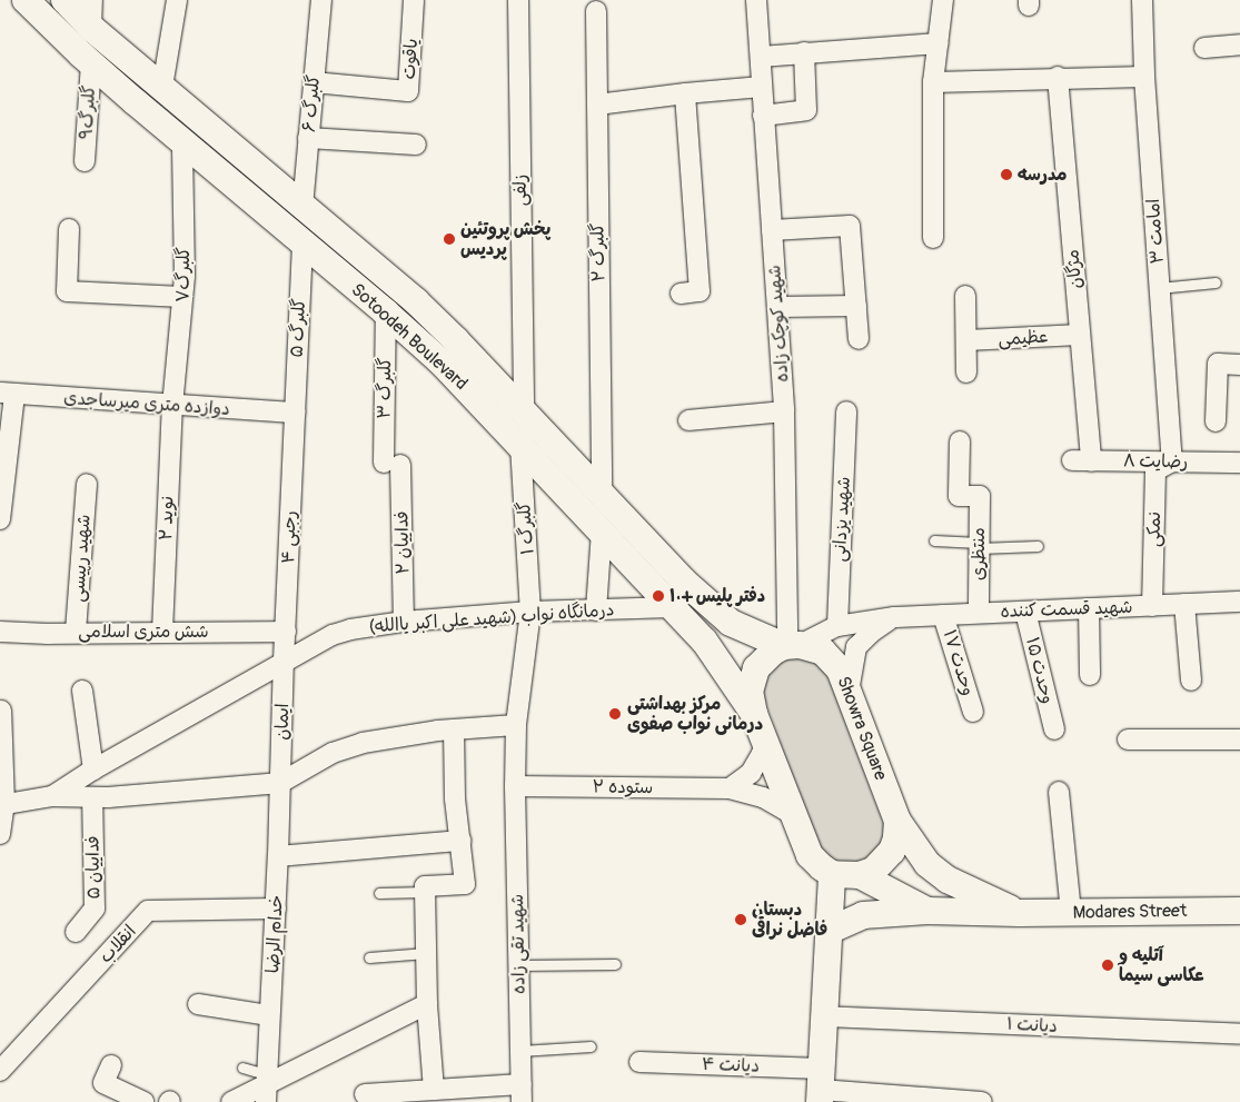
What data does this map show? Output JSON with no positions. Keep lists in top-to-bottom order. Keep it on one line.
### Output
{"streets":{"main road":["Sotoodeh Boulevard","Showra Square","Modares Street"],"street":["یاقوت","گلبرگ ۶","گلبرگ۹","زلفی","امامت ۳","گلبرگ ۲","مژگان","گلبرگ۷","شهید کوچک زاده","گلبرگ ۵","عظیمی","گلبرگ ۳","دوازده متری میرساجدی","رضایت ۸","نوید ۲","شهید یزدانی","گلبرگ ۱","نمکی","رجبی ۴","فداییان ۲","منتظری","شهید رپیسی","شهید قسمت کننده","درمانگاه نواب (شهید علی اکبر یاالله)","شش متری اسلامی","وحدت ۱۷","وحدت ۱۵","ایمان","ستوده ۲","فداییان ۵","خدام الرضا","انقلاب","شهید تقی زاده","دیانت ۱","دیانت ۴"]},"crossings":[["یاقوت","گلبرگ ۶"],["گلبرگ ۶","Sotoodeh Boulevard"],["گلبرگ۹","Sotoodeh Boulevard"],["زلفی","Sotoodeh Boulevard"],["امامت ۳","رضایت ۸"],["امامت ۳","نمکی"],["گلبرگ ۲","Sotoodeh Boulevard"],["مژگان","عظیمی"],["مژگان","رضایت ۸"],["گلبرگ۷","Sotoodeh Boulevard"],["گلبرگ۷","دوازده متری میرساجدی"],["گلبرگ۷","نوید ۲"],["شهید کوچک زاده","Sotoodeh Boulevard"],["شهید کوچک زاده","شهید قسمت کننده"],["شهید کوچک زاده","Showra Square"],["گلبرگ ۵","Sotoodeh Boulevard"],["گلبرگ ۵","دوازده متری میرساجدی"],["گلبرگ ۵","رجبی ۴"],["Sotoodeh Boulevard","گلبرگ ۳"],["Sotoodeh Boulevard","گلبرگ ۱"],["Sotoodeh Boulevard","شهید قسمت کننده"],["Sotoodeh Boulevard","درمانگاه نواب (شهید علی اکبر یاالله)"],["Sotoodeh Boulevard","Showra Square"],["گلبرگ ۳","فداییان ۲"],["دوازده متری میرساجدی","نوید ۲"],["دوازده متری میرساجدی","رجبی ۴"],["رضایت ۸","نمکی"],["نوید ۲","شش متری اسلامی"],["شهید یزدانی","شهید قسمت کننده"],["گلبرگ ۱","درمانگاه نواب (شهید علی اکبر یاالله)"],["گلبرگ ۱","شهید تقی زاده"],["نمکی","شهید قسمت کننده"],["رجبی ۴","درمانگاه نواب (شهید علی اکبر یاالله)"],["رجبی ۴","شش متری اسلامی"],["رجبی ۴","ایمان"],["فداییان ۲","درمانگاه نواب (شهید علی اکبر یاالله)"],["منتظری","شهید قسمت کننده"],["شهید رپیسی","شش متری اسلامی"],["شهید قسمت کننده","وحدت ۱۷"],["شهید قسمت کننده","وحدت ۱۵"],["شهید قسمت کننده","Showra Square"],["درمانگاه نواب (شهید علی اکبر یاالله)","ایمان"],["ایمان","خدام الرضا"],["Showra Square","Modares Street"],["ستوده ۲","شهید تقی زاده"],["خدام الرضا","انقلاب"]],"places":["مدرسه","پخش پروتئین پردیس","دفتر پلیس +۱۰","مرکز بهداشتی درمانی نواب صفوی","دبستان فاضل نراقی","آتلیه و عکاسی سیما"]}
